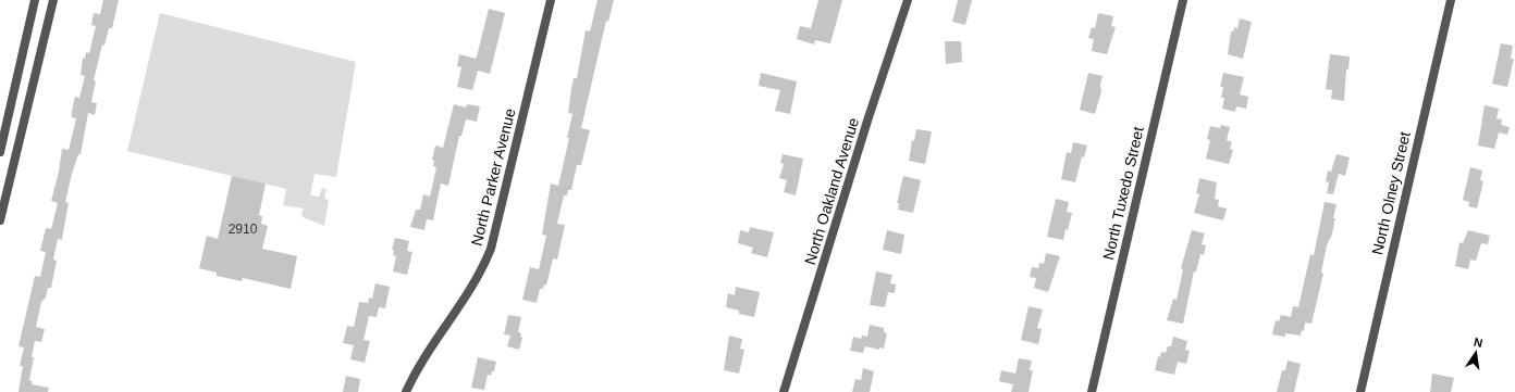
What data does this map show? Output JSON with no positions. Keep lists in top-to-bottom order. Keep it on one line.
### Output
{"streets":{"street":["North Parker Avenue","North Oakland Avenue","North Tuxedo Street","North Olney Street"]},"house_numbers":["2910"],"north":"top"}
